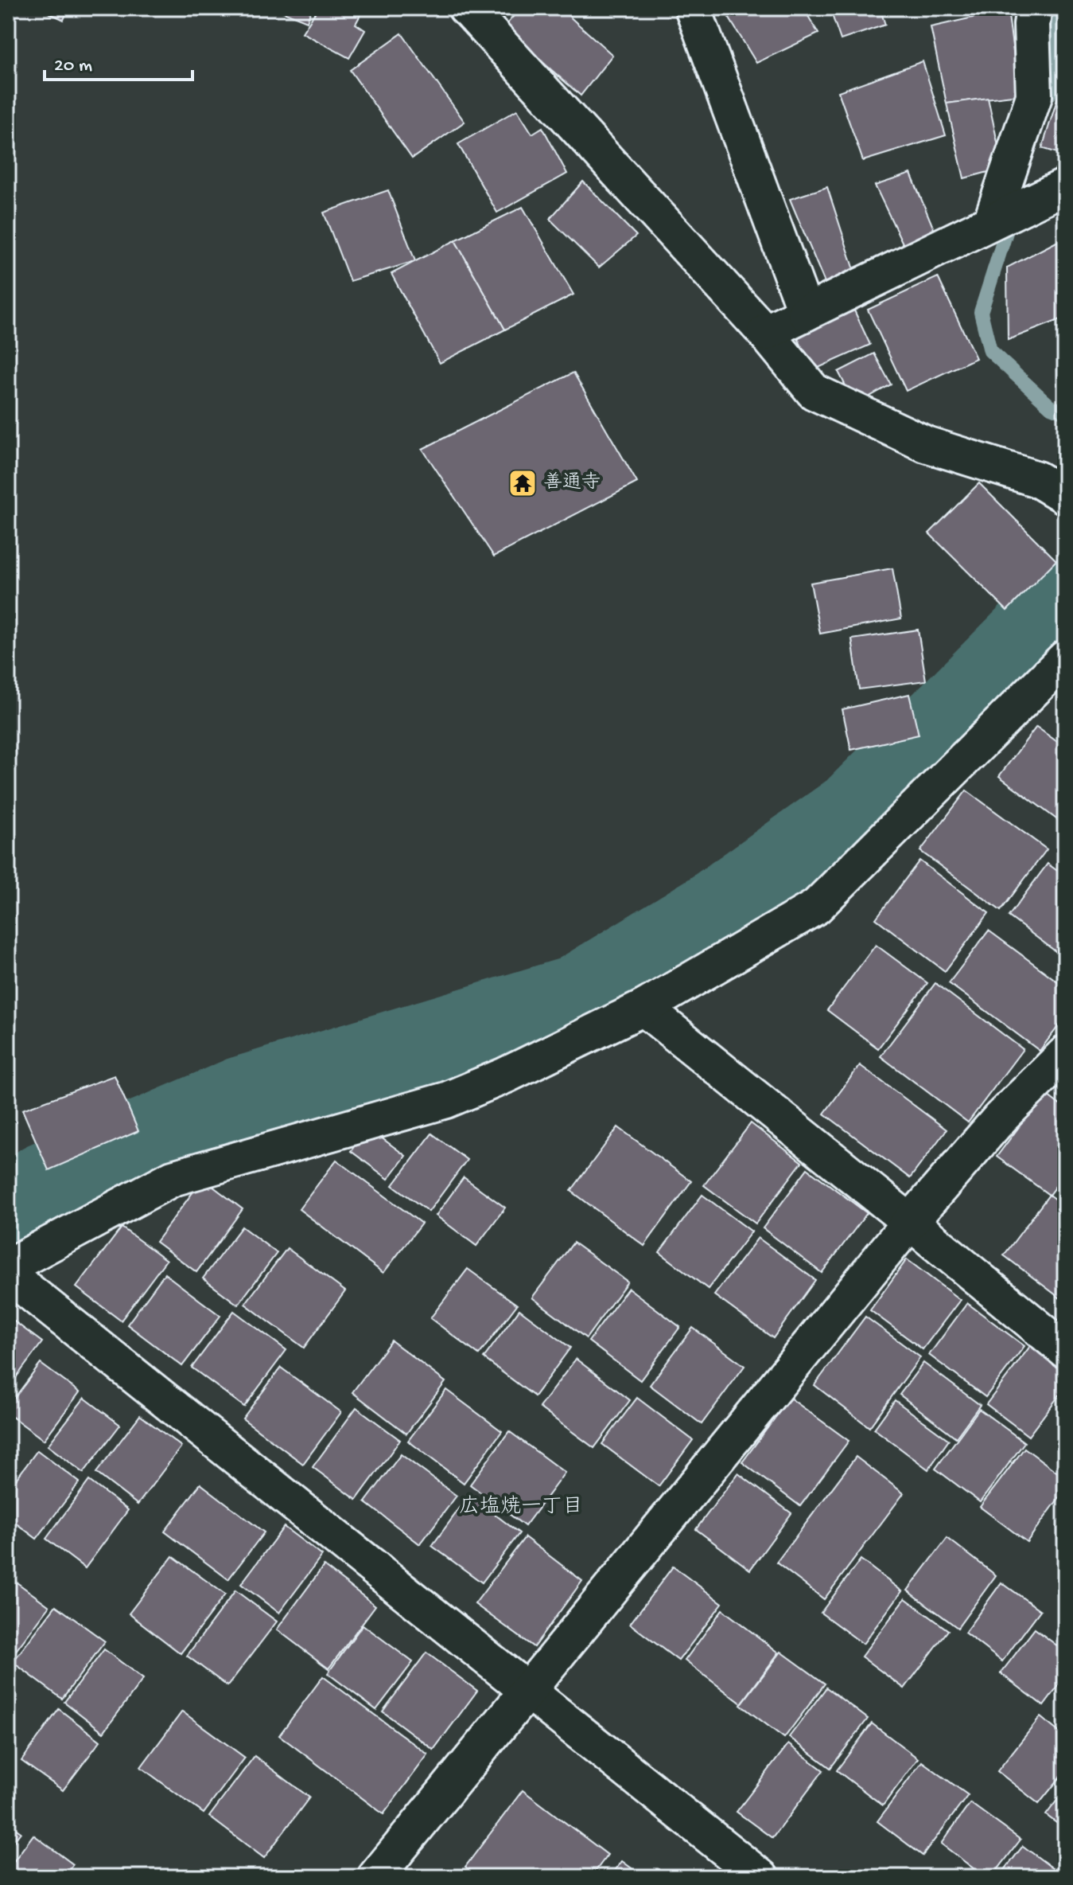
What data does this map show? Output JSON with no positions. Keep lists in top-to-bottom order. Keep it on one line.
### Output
{"districts":["広塩焼一丁目"],"places":{"temple":["善通寺"]},"scale_bar":"20 m"}
